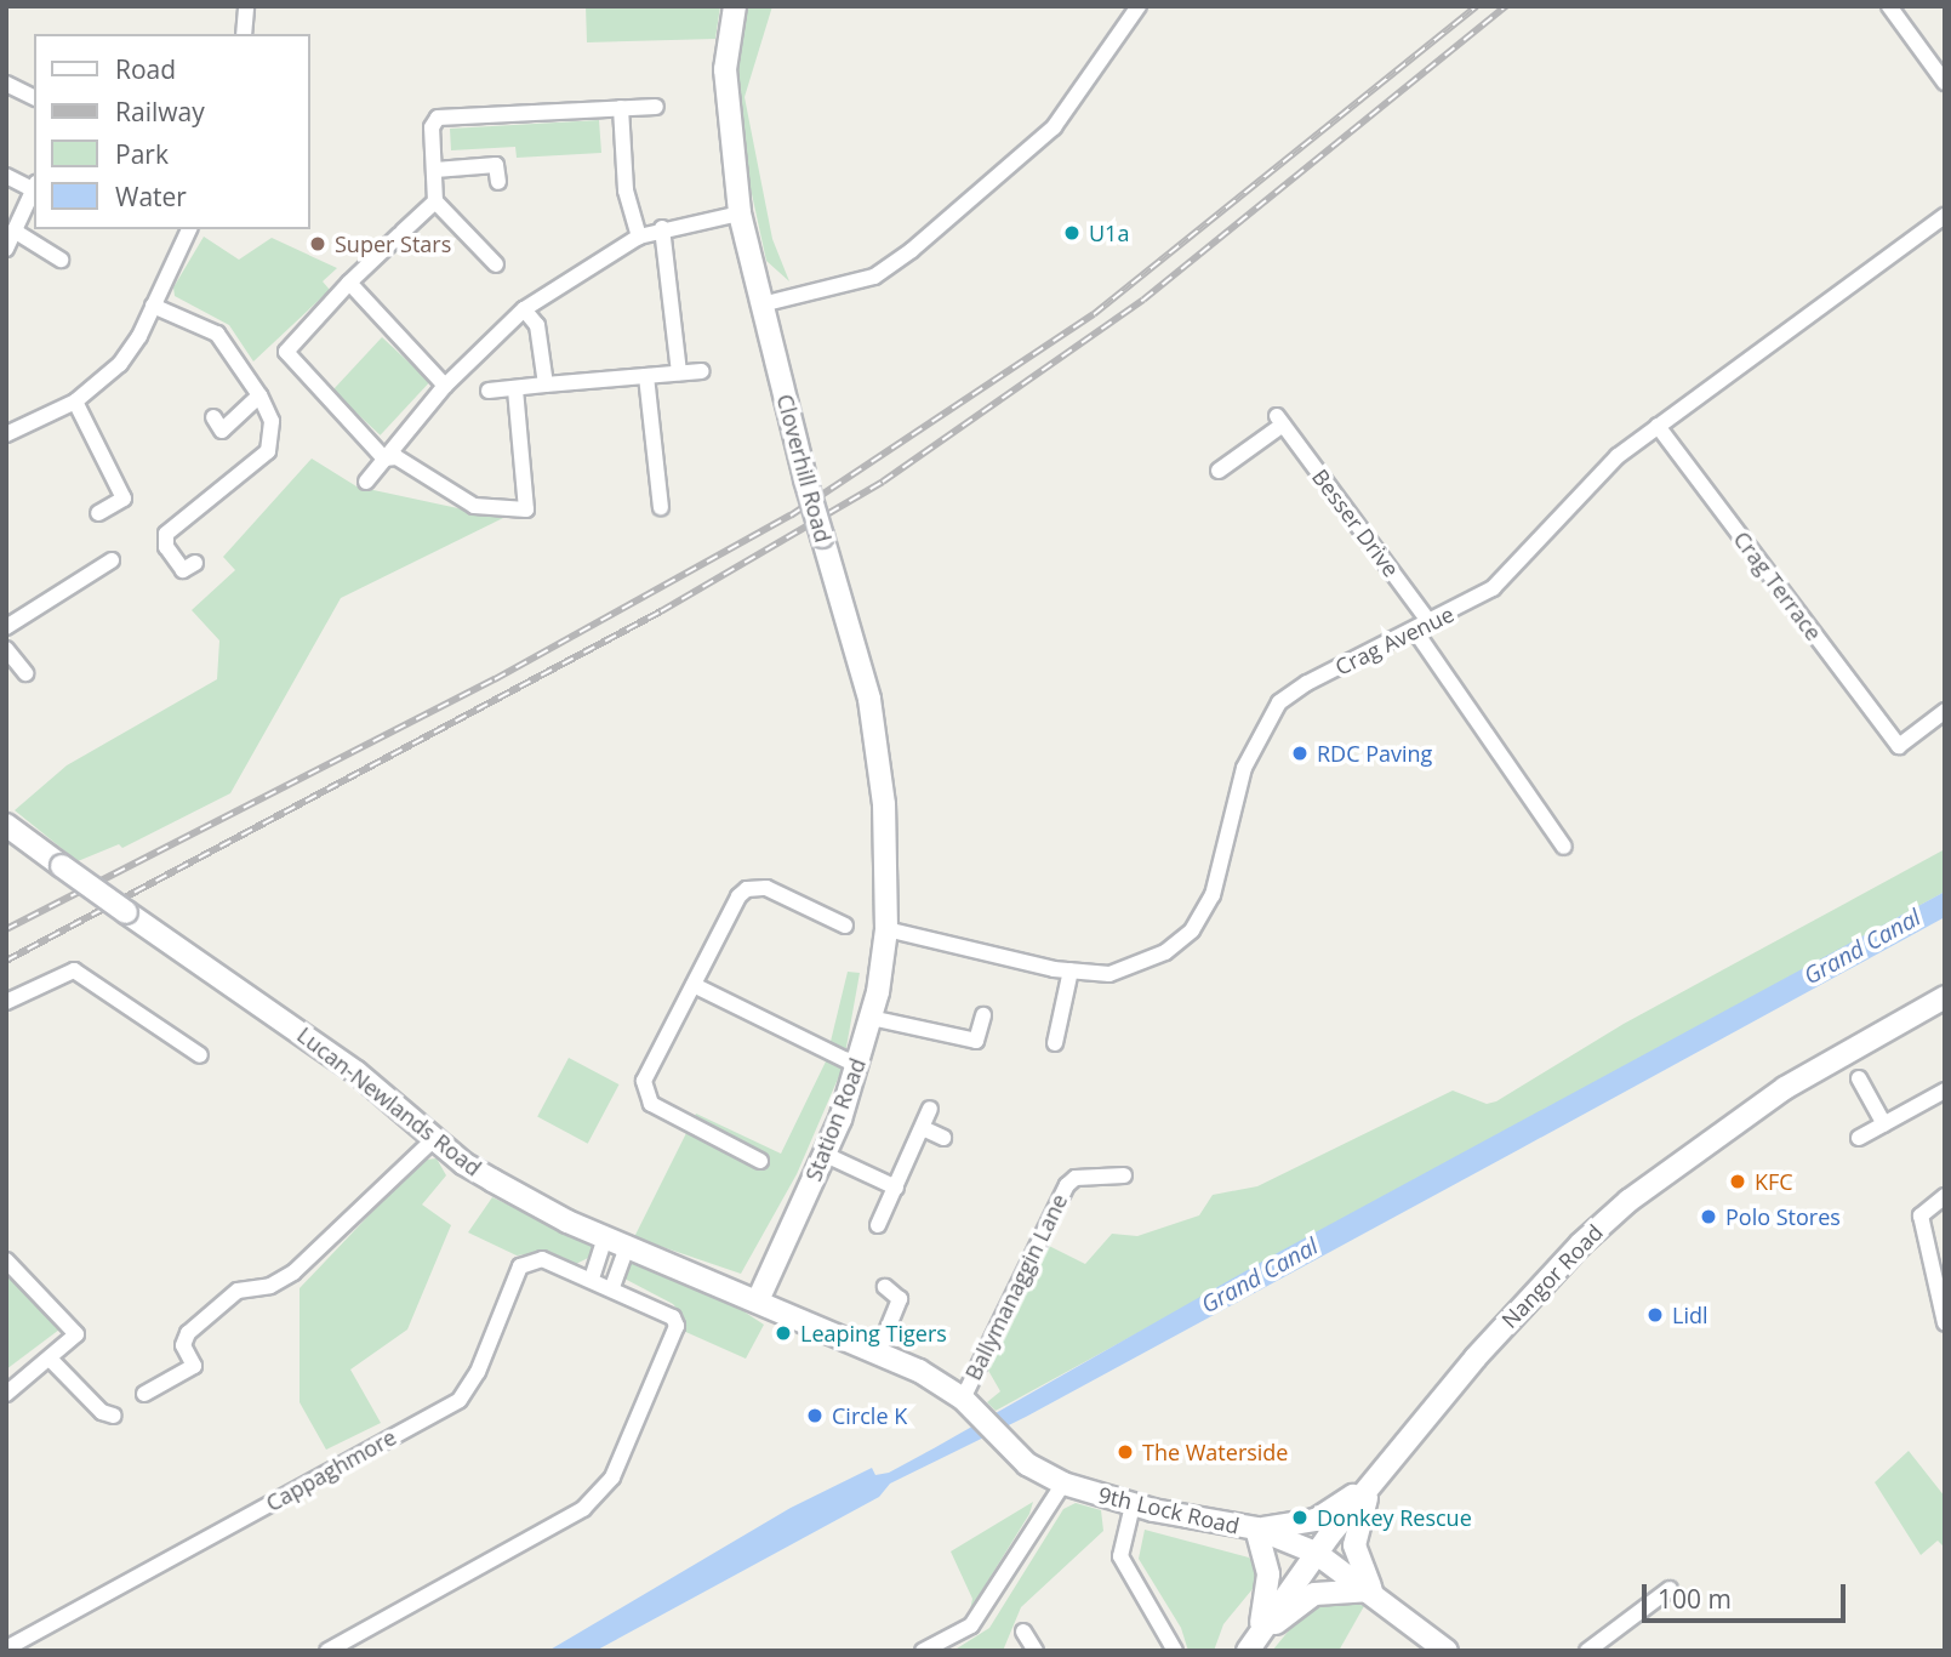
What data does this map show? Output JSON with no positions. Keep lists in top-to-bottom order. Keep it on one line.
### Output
{"streets":{"street":["Cloverhill Road","Besser Drive","Crag Terrace","Crag Avenue","Lucan-Newlands Road","Station Road","Nangor Road","Ballymanaggin Lane","Cappaghmore","9th Lock Road"]},"crossings":[["Cloverhill Road","Crag Avenue"],["Cloverhill Road","Station Road"],["Besser Drive","Crag Avenue"],["Crag Terrace","Crag Avenue"],["Crag Avenue","Station Road"],["Lucan-Newlands Road","Station Road"],["Lucan-Newlands Road","9th Lock Road"],["Station Road","9th Lock Road"],["Nangor Road","9th Lock Road"],["Ballymanaggin Lane","9th Lock Road"]],"water":["Grand Canal"],"places":["U1a","Super Stars","RDC Paving","KFC","Polo Stores","Lidl","Leaping Tigers","Circle K","The Waterside","Donkey Rescue"],"legend":["Road","Railway","Park","Water"],"scale_bar":"100 m"}
